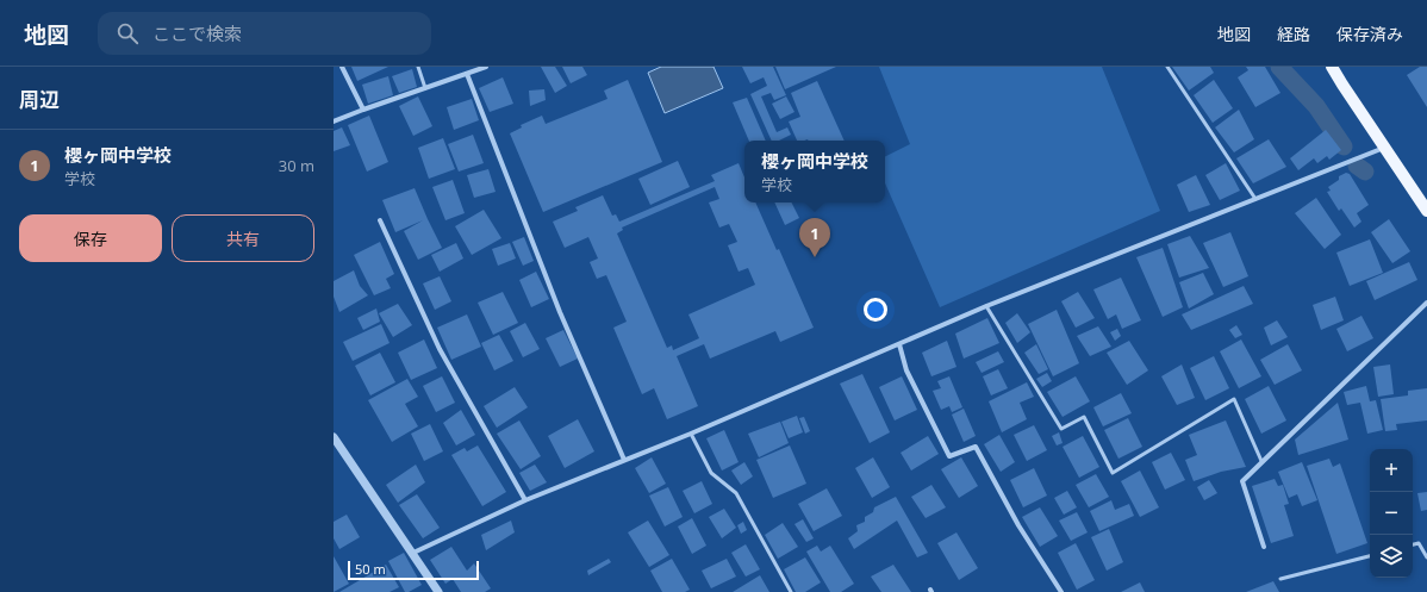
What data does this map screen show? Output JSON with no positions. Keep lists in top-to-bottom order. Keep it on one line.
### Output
{"scale_bar":"50 m","page":{"header":"地図","search":"ここで検索","nav":["地図","経路","保存済み"],"heading":"周辺","list":[{"mark":"1","name":"櫻ヶ岡中学校","note":"学校","value":"30 m"}],"popup":["櫻ヶ岡中学校","学校"],"buttons":["保存","共有"],"pins":"1","map_buttons":["+","−"],"scale":"50 m"}}
